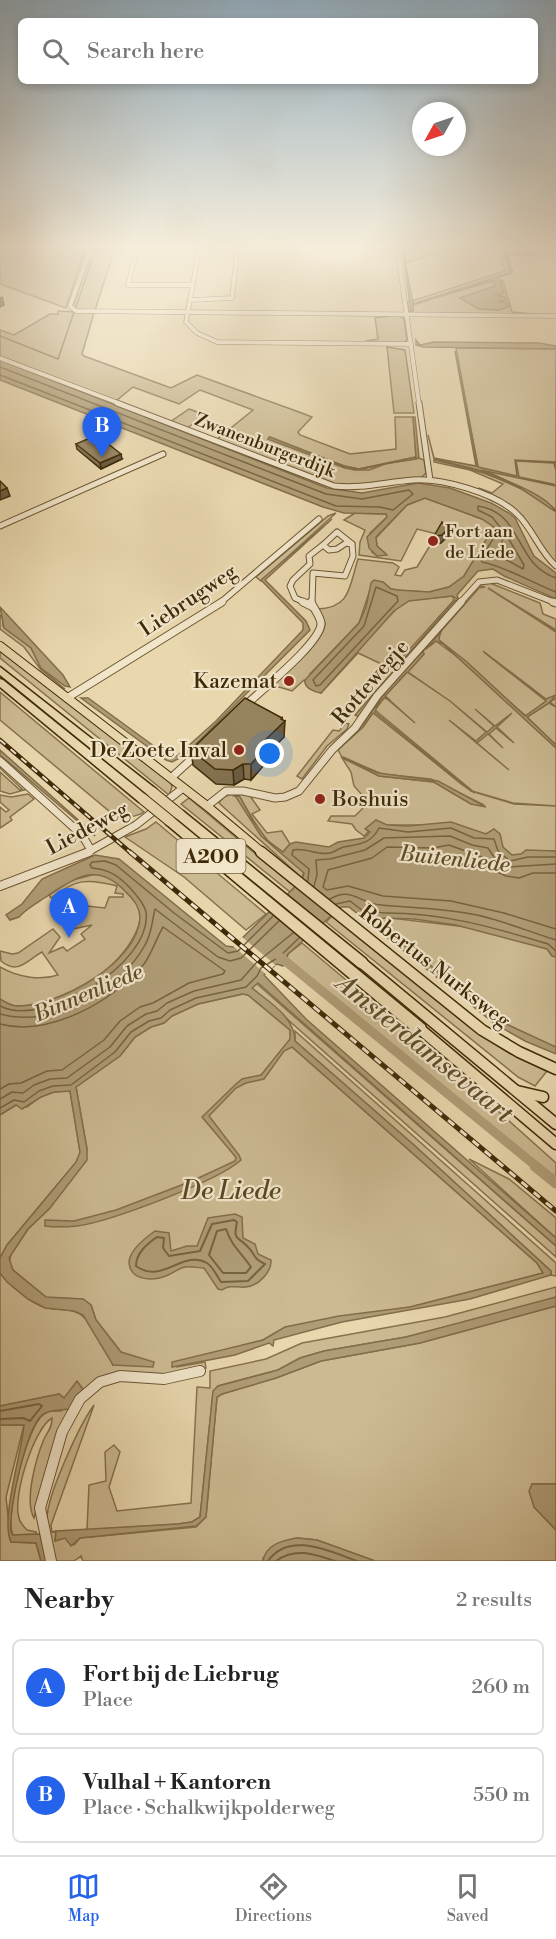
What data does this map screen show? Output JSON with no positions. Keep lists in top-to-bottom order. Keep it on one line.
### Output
{"streets":{"highway":["A200"],"main road":["Robertus Nurksweg"],"street":["Zwanenburgerdijk","Liebrugweg","Rottewegje","Liedeweg"]},"crossings":[["Liebrugweg","Robertus Nurksweg"],["Rottewegje","Robertus Nurksweg"],["Liedeweg","Robertus Nurksweg"]],"water":["Buitenliede","Binnenliede","Amsterdamsevaart"],"parks":["De Liede"],"places":["Fort aan de Liede","Kazemat","De Zoete Inval","Boshuis"],"north":"bottom left","page":{"search":"Search here","pins":["B","A"],"heading":["Nearby","2 results"],"list":[{"mark":"A","name":"Fort bij de Liebrug","note":"Place","value":"260 m"},{"mark":"B","name":"Vulhal + Kantoren","note":"Place · Schalkwijkpolderweg","value":"550 m"}],"nav":["Map","Directions","Saved"]}}
